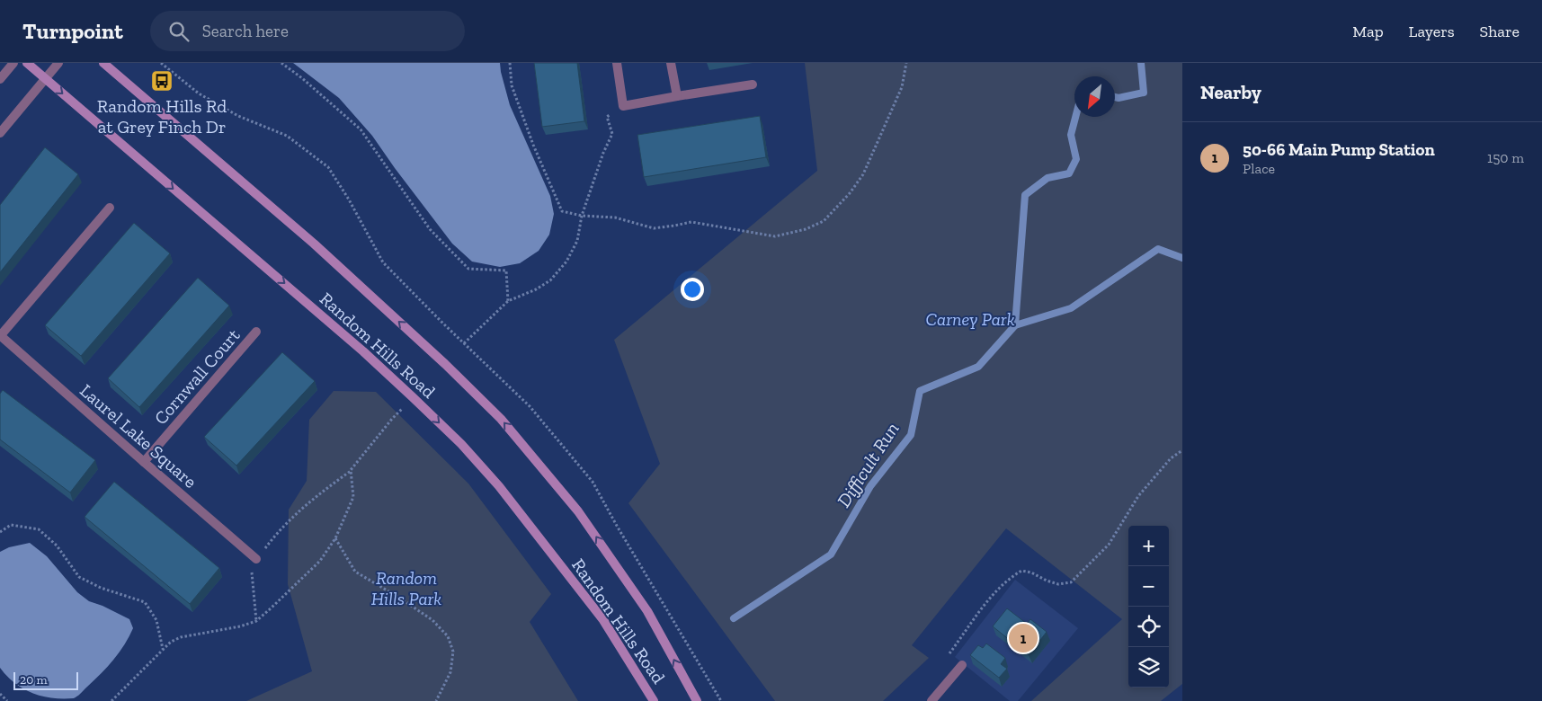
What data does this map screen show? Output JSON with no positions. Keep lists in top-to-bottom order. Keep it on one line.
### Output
{"streets":{"street":["Random Hills Road","Cornwall Court","Laurel Lake Square"]},"crossings":[["Cornwall Court","Laurel Lake Square"]],"water":["Difficult Run"],"parks":["Carney Park","Random Hills Park"],"places":{"bus stop":["Random Hills Rd at Grey Finch Dr"]},"scale_bar":"20 m","north":"bottom left","page":{"header":"Turnpoint","search":"Search here","nav":["Map","Layers","Share"],"heading":"Nearby","list":[{"mark":"1","name":"50-66 Main Pump Station","note":"Place","value":"150 m"}],"map_buttons":["+","−"],"pins":"1","scale":"20 m"}}
